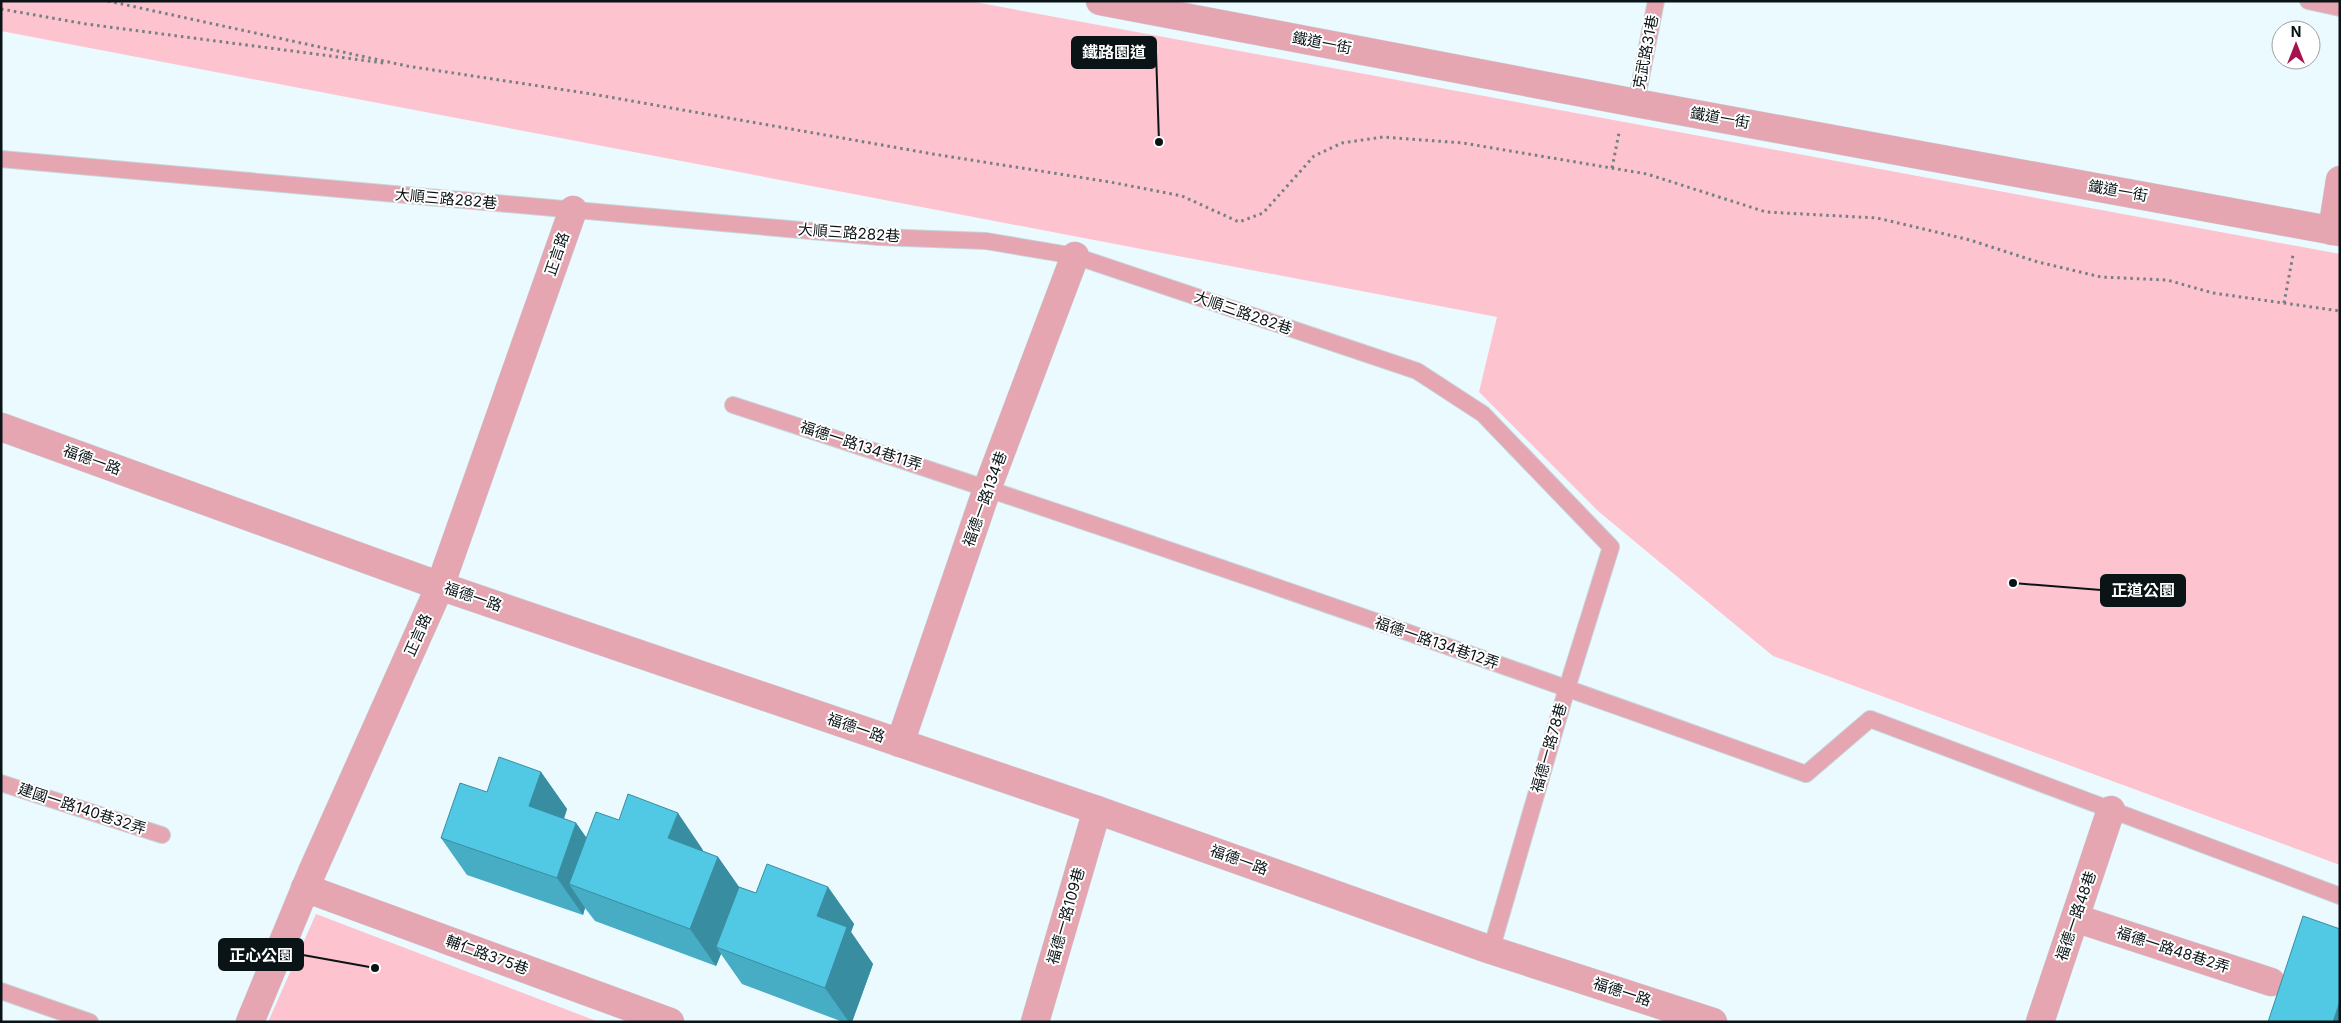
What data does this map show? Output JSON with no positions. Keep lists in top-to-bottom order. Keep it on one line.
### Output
{"streets":{"street":["鐵道一街","正言路","福德一路","福德一路134巷","福德一路109巷","福德一路48巷","福德一路48巷2弄","輔仁路375巷"],"lane":["克武路31巷","大順三路282巷","福德一路134巷11弄","福德一路134巷12弄","福德一路78巷","建國一路140巷32弄"]},"crossings":[["鐵道一街","克武路31巷"],["大順三路282巷","正言路"],["大順三路282巷","福德一路134巷"],["大順三路282巷","福德一路78巷"],["正言路","福德一路"],["正言路","輔仁路375巷"],["福德一路134巷11弄","福德一路134巷"],["福德一路134巷11弄","福德一路134巷12弄"],["福德一路","福德一路134巷"],["福德一路","福德一路78巷"],["福德一路","福德一路109巷"],["福德一路134巷","福德一路134巷12弄"],["福德一路134巷12弄","福德一路78巷"],["福德一路134巷12弄","福德一路48巷"],["福德一路48巷","福德一路48巷2弄"]],"places":["鐵路園道","正道公園","正心公園"],"north":"top"}
